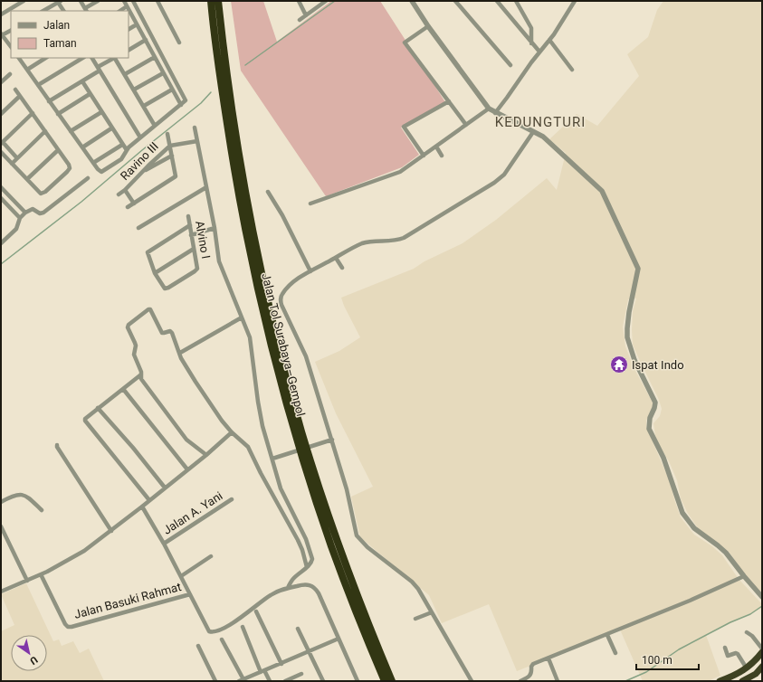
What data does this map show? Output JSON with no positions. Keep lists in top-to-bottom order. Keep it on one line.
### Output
{"streets":{"highway":["Jalan Tol Surabaya–Gempol"],"street":["Ravino III","Alvino I","Jalan A. Yani","Jalan Basuki Rahmat"]},"districts":["KEDUNGTURI"],"places":{"temple":["Ispat Indo"]},"legend":["Jalan","Taman"],"scale_bar":"100 m","north":"bottom right"}
